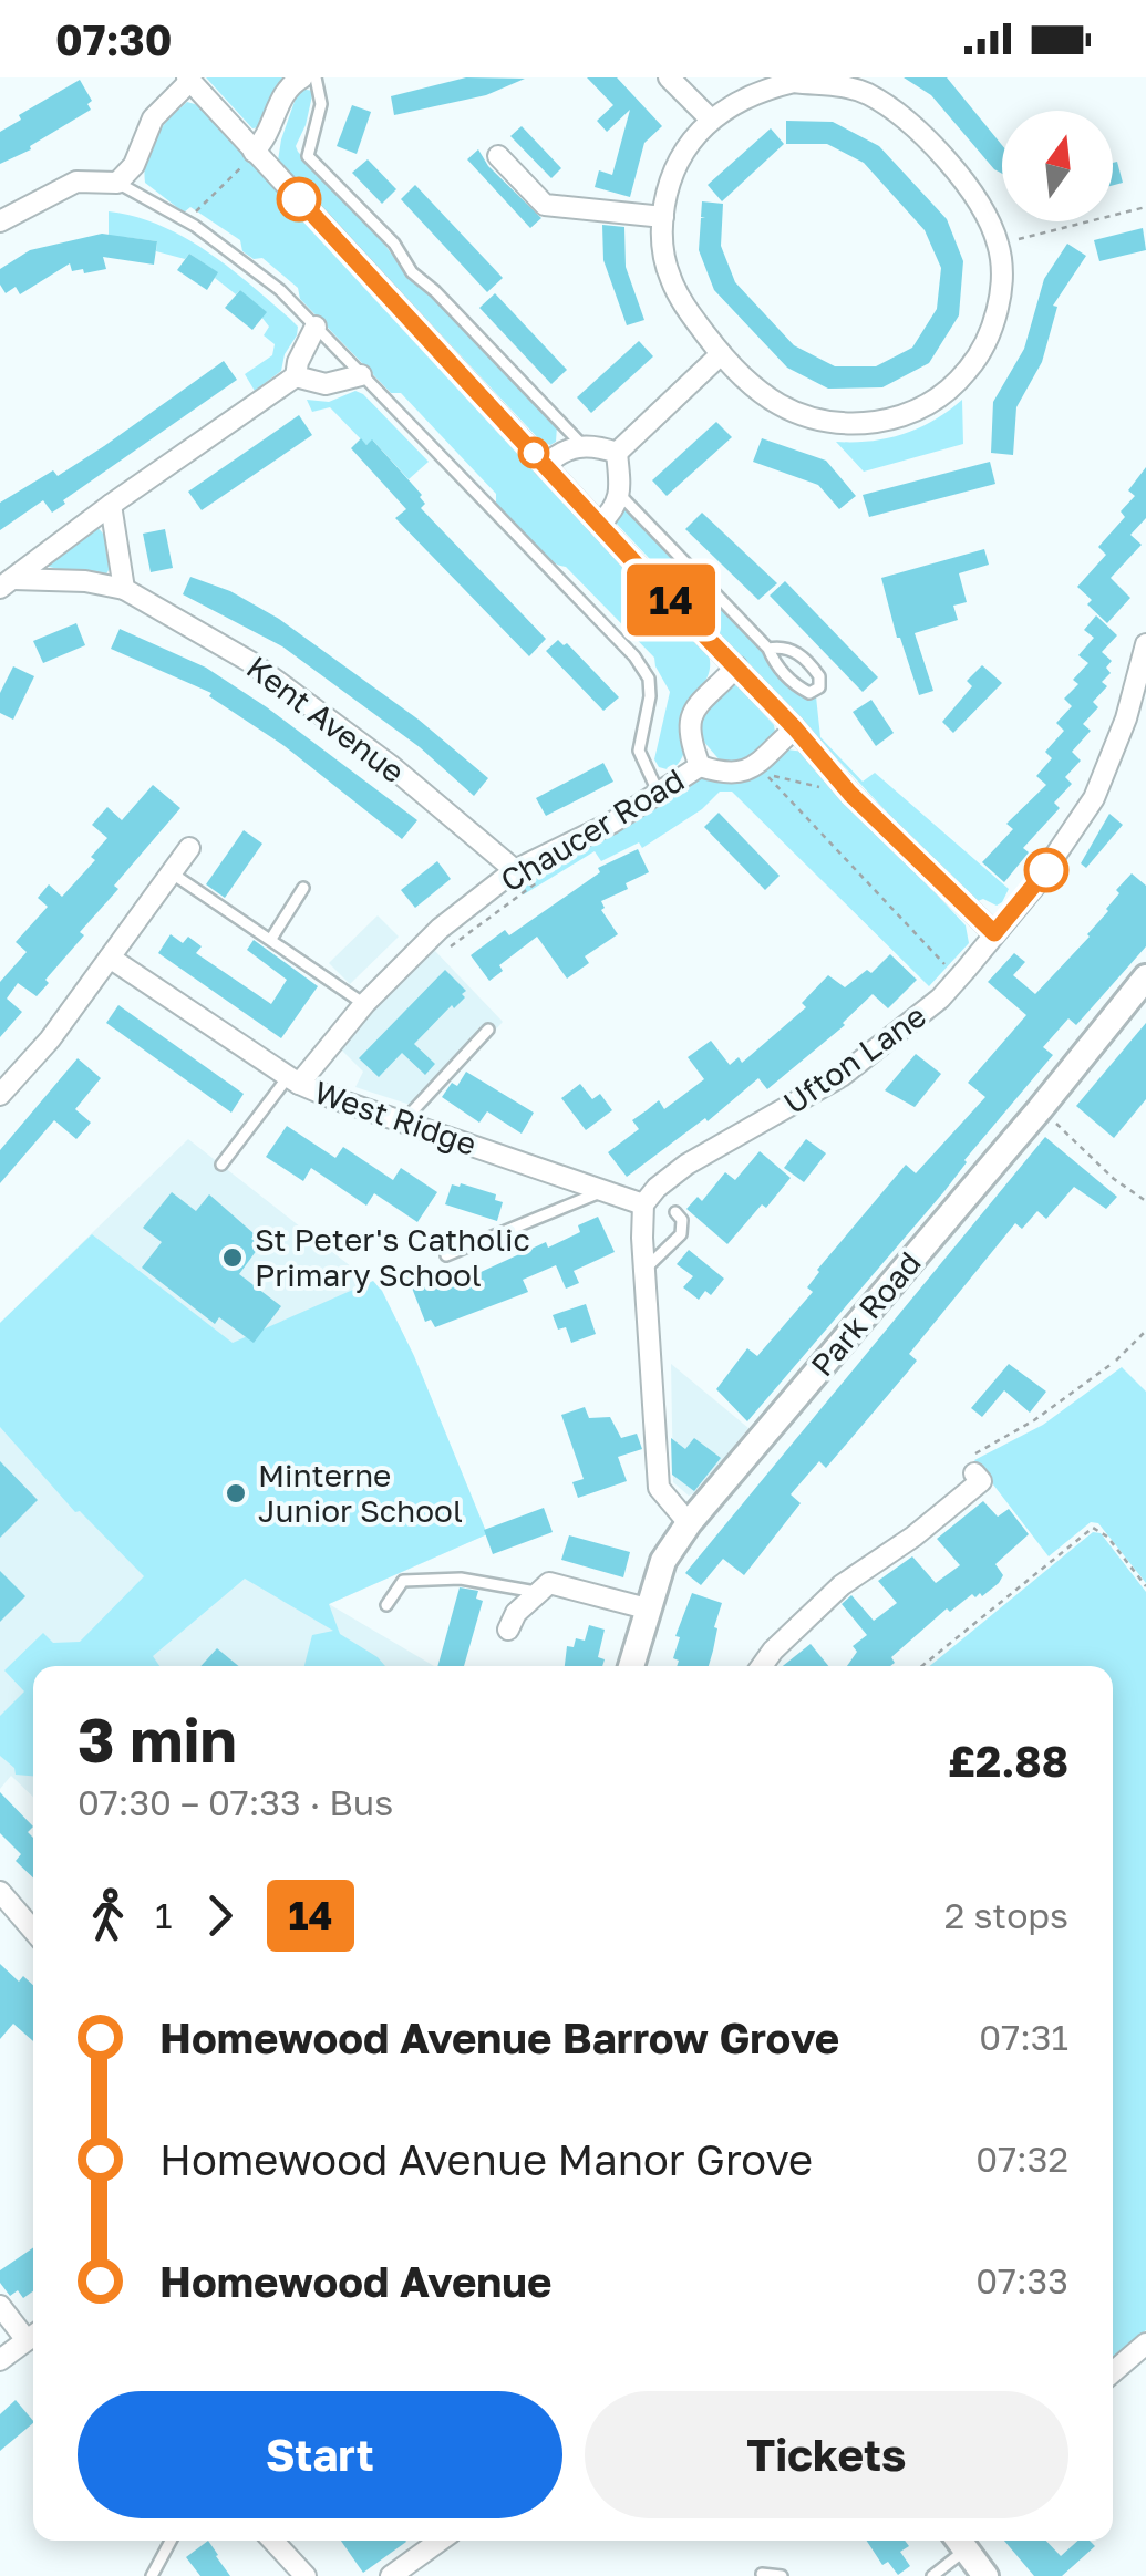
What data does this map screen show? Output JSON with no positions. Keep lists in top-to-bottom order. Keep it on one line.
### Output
{"streets":{"street":["Kent Avenue","Chaucer Road","Ufton Lane","West Ridge","Park Road"]},"crossings":[["Kent Avenue","Chaucer Road"],["Chaucer Road","West Ridge"],["Ufton Lane","West Ridge"]],"places":["St Peter's Catholic Primary School","Minterne Junior School"],"lines":["bus line 14"],"north":"top","page":{"status":"07:30","on_map":"14","heading":["3 min","07:30 – 07:33 · Bus","£2.88"],"legs":["1","14","2 stops"],"list":[{"name":"Homewood Avenue Barrow Grove","value":"07:31"},{"name":"Homewood Avenue Manor Grove","value":"07:32"},{"name":"Homewood Avenue","value":"07:33"}],"buttons":["Start","Tickets"]}}
